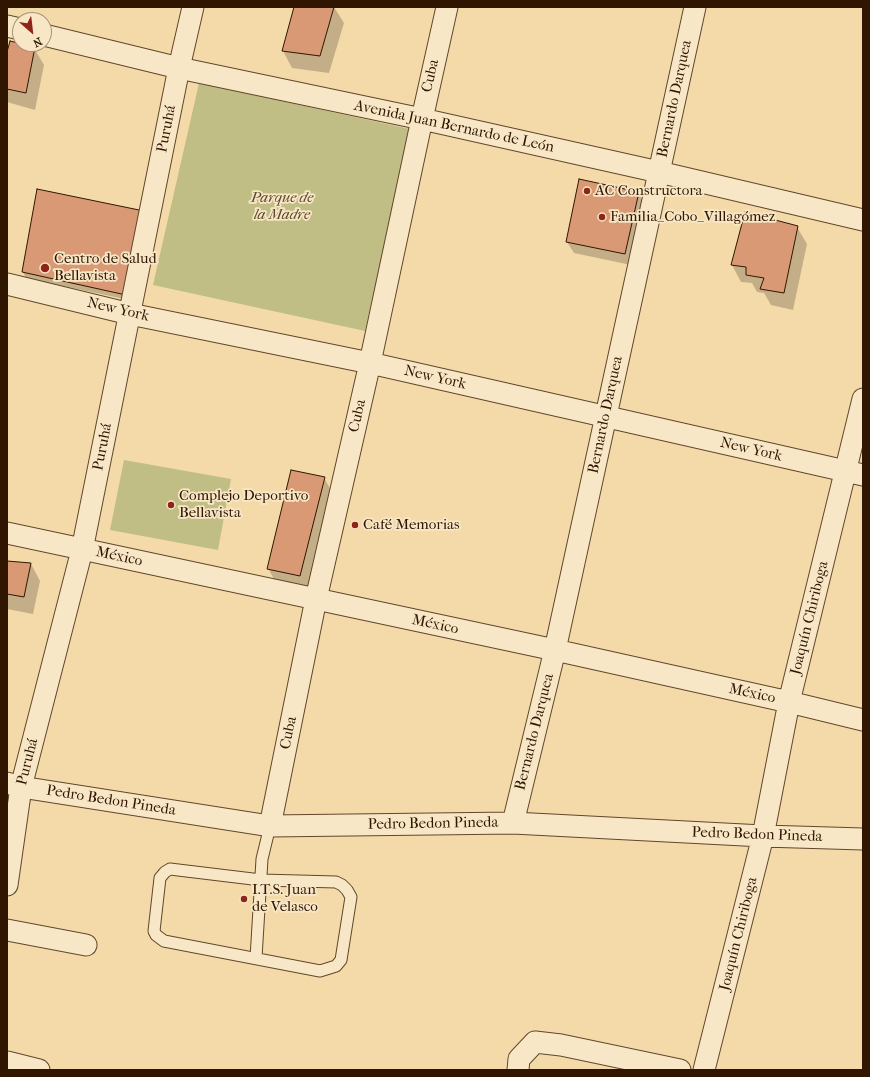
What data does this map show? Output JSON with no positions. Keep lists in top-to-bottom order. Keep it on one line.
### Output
{"streets":{"street":["Cuba","Bernardo Darquea","Avenida Juan Bernardo de León","Puruhá","New York","México","Joaquín Chiriboga","Pedro Bedon Pineda"]},"crossings":[["Cuba","Avenida Juan Bernardo de León"],["Cuba","New York"],["Cuba","México"],["Cuba","Pedro Bedon Pineda"],["Bernardo Darquea","Avenida Juan Bernardo de León"],["Bernardo Darquea","New York"],["Bernardo Darquea","México"],["Bernardo Darquea","Pedro Bedon Pineda"],["Avenida Juan Bernardo de León","Puruhá"],["Puruhá","New York"],["Puruhá","México"],["Puruhá","Pedro Bedon Pineda"],["New York","Joaquín Chiriboga"],["México","Joaquín Chiriboga"],["Joaquín Chiriboga","Pedro Bedon Pineda"]],"parks":["Parque de la Madre"],"places":["AC Constructora","Familia_Cobo_Villagómez","Centro de Salud Bellavista","Complejo Deportivo Bellavista","Café Memorias","I.T.S. Juan de Velasco"],"north":"bottom right"}
